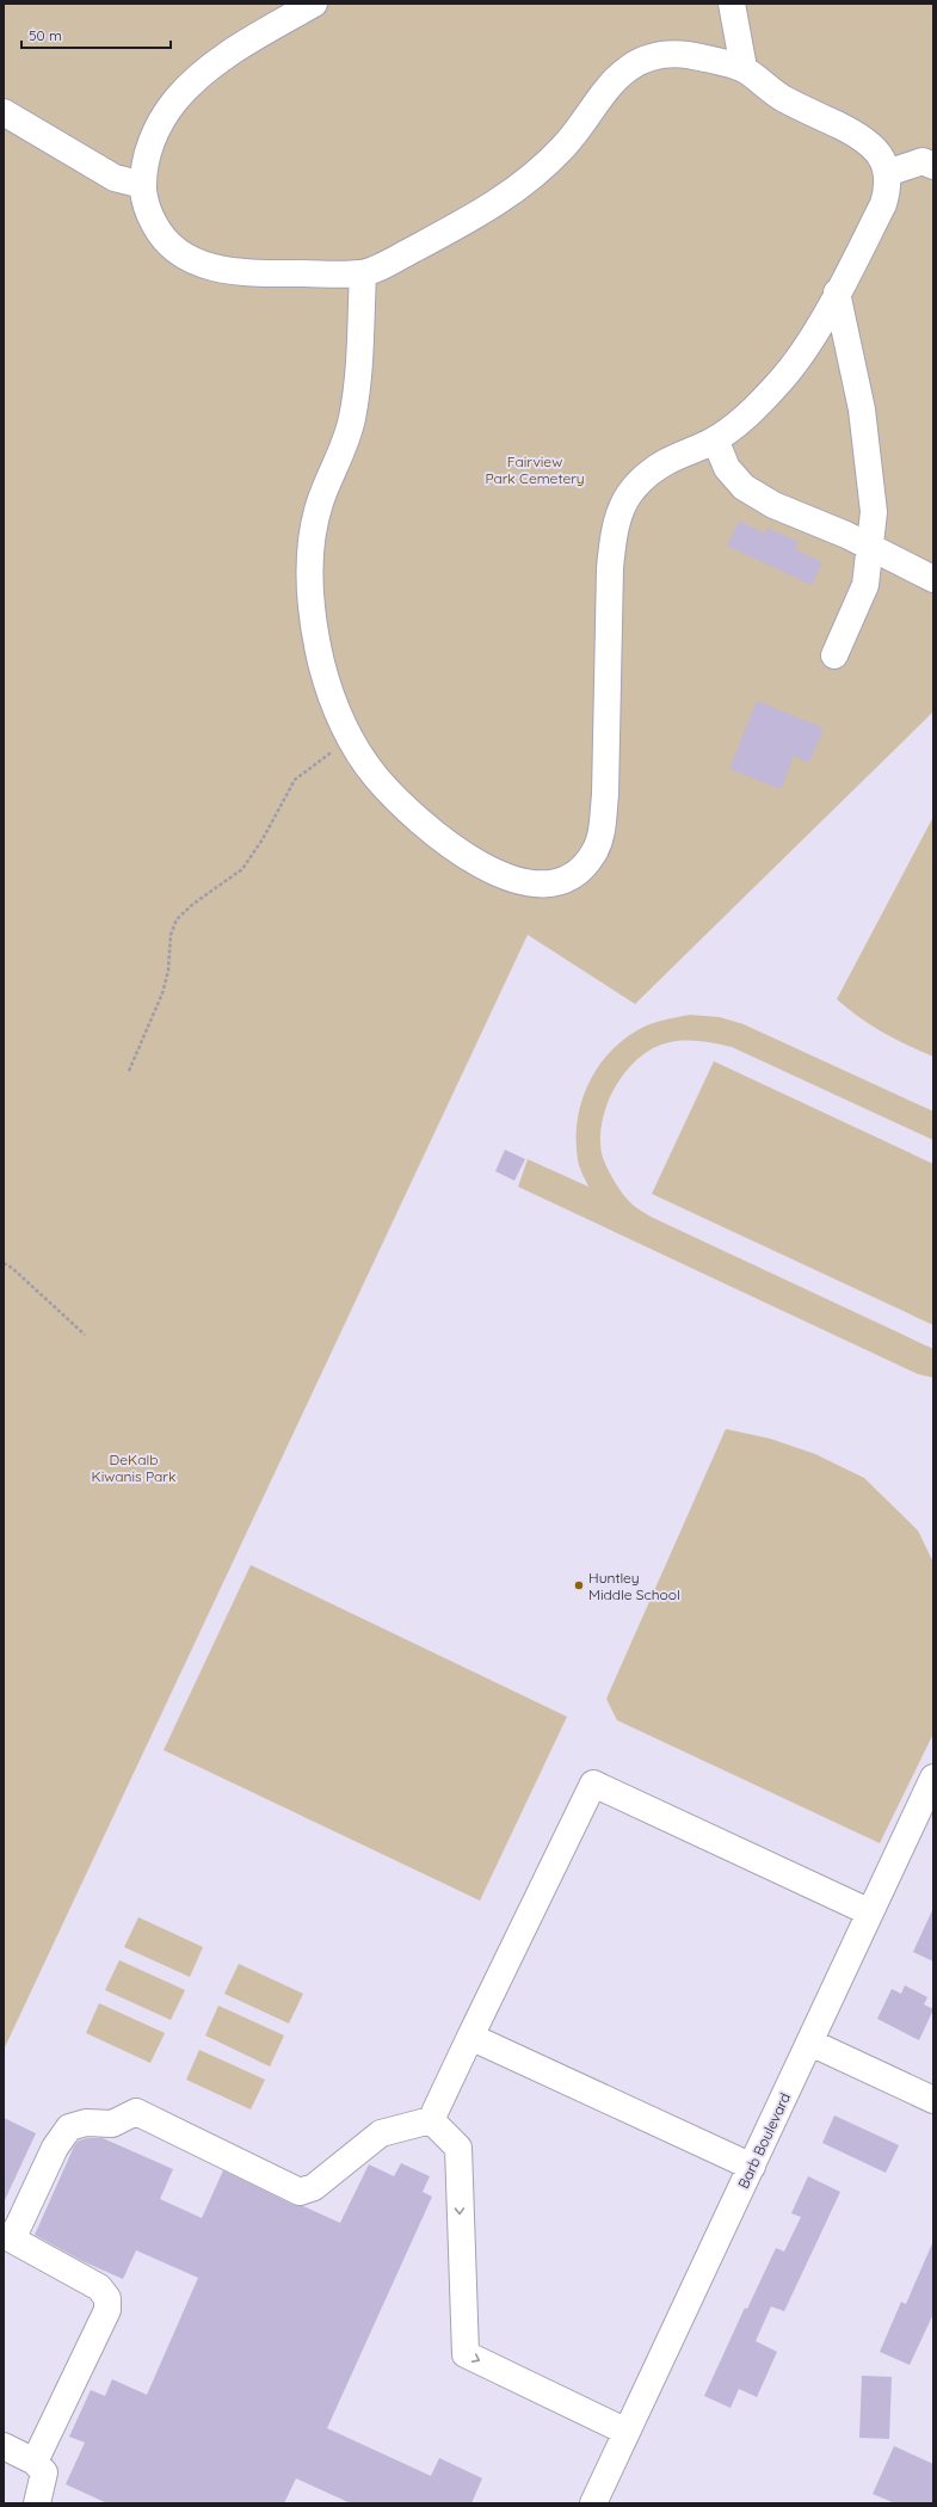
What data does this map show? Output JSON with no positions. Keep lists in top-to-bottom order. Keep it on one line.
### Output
{"streets":{"street":["Barb Boulevard"]},"parks":["Fairview Park Cemetery","DeKalb Kiwanis Park"],"places":["Huntley Middle School"],"scale_bar":"50 m"}
